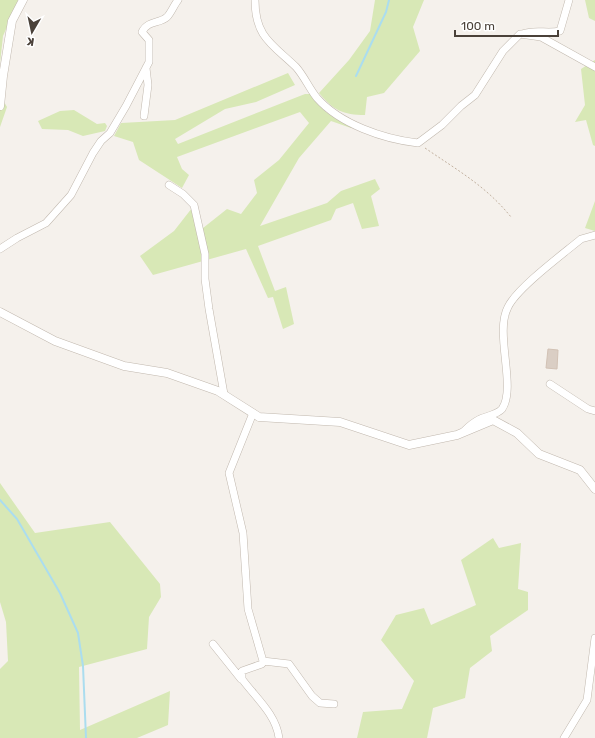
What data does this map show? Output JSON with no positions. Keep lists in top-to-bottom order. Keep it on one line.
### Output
{"scale_bar":"100 m","north":"bottom"}
